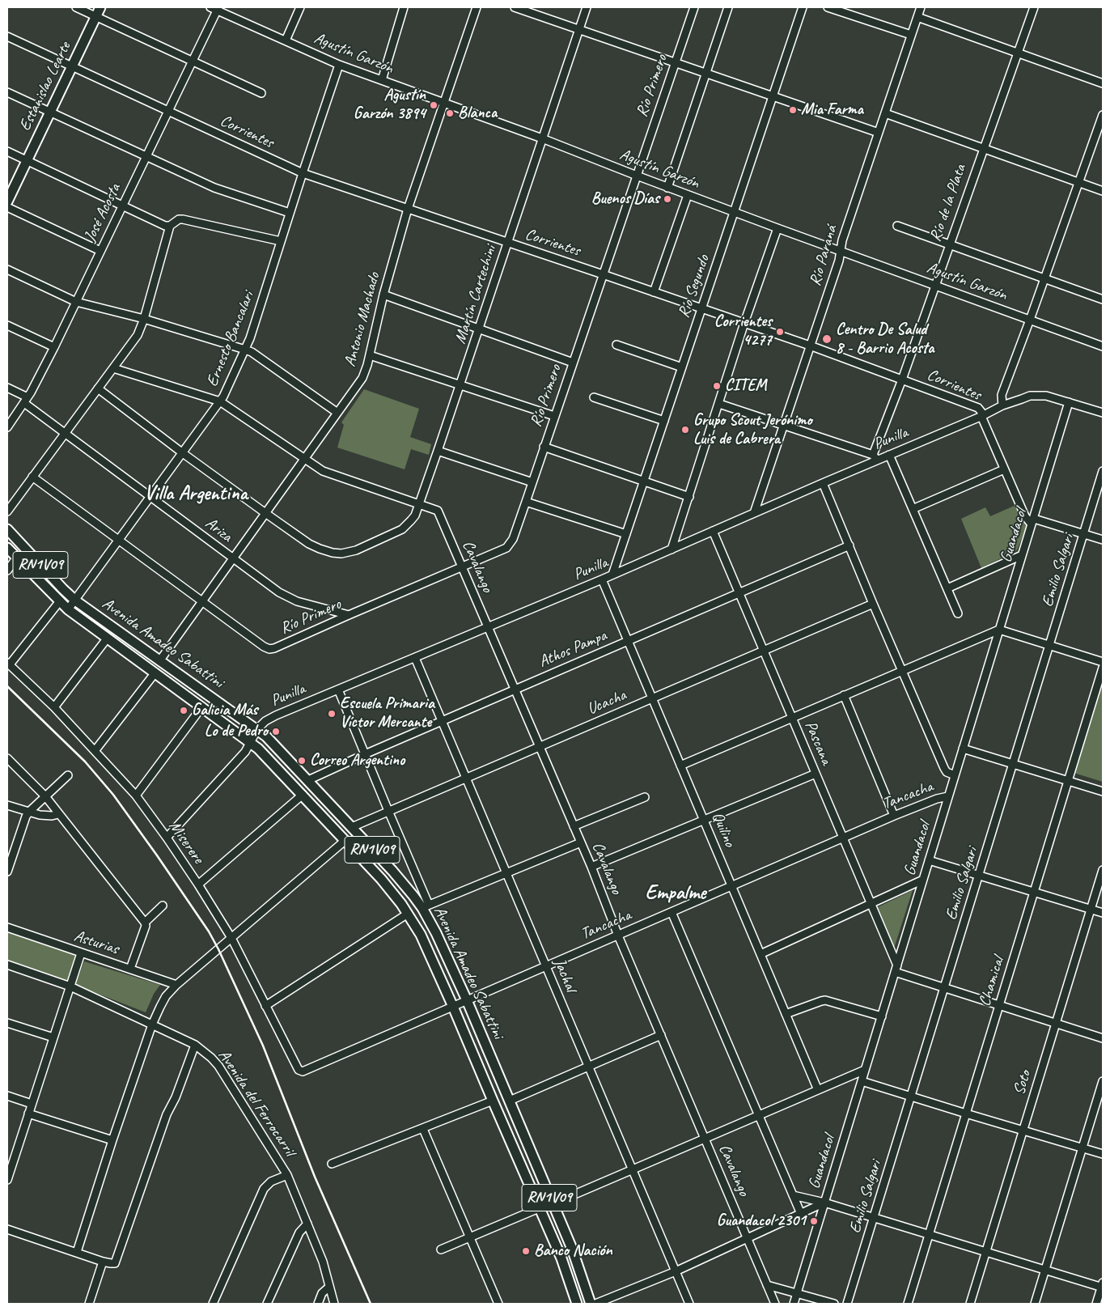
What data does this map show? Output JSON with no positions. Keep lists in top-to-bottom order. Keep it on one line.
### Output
{"streets":{"main road":["Estanislao Learte","RN1V09","Avenida Amadeo Sabattini"],"street":["Agustín Garzón","Río Primero","Corrientes","Río de la Plata","José Acosta","Río Paraná","Río Segundo","Martín Cartechini","Antonio Machado","Ernesto Bancalari","Punilla","Ariza","Guandacol","Cavalango","Emilio Salgari","Athos Pampa","Ucacha","Pascana","Tancacha","Quilino","Miserere","Asturias","Jachal","Chamical","Soto","Avenida del Ferrocarril"]},"crossings":[["Agustín Garzón","Río Primero"],["Agustín Garzón","Río de la Plata"],["Agustín Garzón","José Acosta"],["Agustín Garzón","Río Paraná"],["Agustín Garzón","Río Segundo"],["Agustín Garzón","Martín Cartechini"],["Agustín Garzón","Antonio Machado"],["Agustín Garzón","Ernesto Bancalari"],["Río Primero","Corrientes"],["Río Primero","Antonio Machado"],["Río Primero","Ariza"],["Río Primero","Cavalango"],["Estanislao Learte","Corrientes"],["Corrientes","Río de la Plata"],["Corrientes","José Acosta"],["Corrientes","Río Paraná"],["Corrientes","Río Segundo"],["Corrientes","Martín Cartechini"],["Corrientes","Antonio Machado"],["Corrientes","Ernesto Bancalari"],["Corrientes","Punilla"],["Corrientes","Guandacol"],["Río de la Plata","Punilla"],["José Acosta","Ariza"],["Río Paraná","Punilla"],["Río Segundo","Punilla"],["Martín Cartechini","Antonio Machado"],["Martín Cartechini","Cavalango"],["Antonio Machado","Ariza"],["Antonio Machado","Avenida Amadeo Sabattini"],["Ernesto Bancalari","Ariza"],["Ernesto Bancalari","Avenida Amadeo Sabattini"],["Punilla","Guandacol"],["Punilla","Cavalango"],["Punilla","Avenida Amadeo Sabattini"],["Punilla","Pascana"],["Punilla","Quilino"],["Punilla","Miserere"],["Punilla","Jachal"],["Guandacol","Pascana"],["Guandacol","Tancacha"],["Cavalango","Athos Pampa"],["Cavalango","Ucacha"],["Cavalango","Tancacha"],["Avenida Amadeo Sabattini","Athos Pampa"],["Avenida Amadeo Sabattini","Ucacha"],["Avenida Amadeo Sabattini","Tancacha"],["Athos Pampa","Pascana"],["Athos Pampa","Quilino"],["Athos Pampa","Jachal"],["Ucacha","Pascana"],["Ucacha","Quilino"],["Ucacha","Jachal"],["Pascana","Tancacha"],["Tancacha","Quilino"],["Tancacha","Miserere"],["Tancacha","Jachal"]],"districts":["Villa Argentina","Empalme"],"places":["Agustín Garzón 3894","Mia Farma","Blanca","Buenos Días","Corrientes 4277","Centro De Salud 8 - Barrio Acosta","CITEM","Grupo Scout Jerónimo Luis de Cabrera","Galicia Más","Escuela Primaria Víctor Mercante","Lo de Pedro","Correo Argentino","Guandacol 2301","Banco Nación"]}
